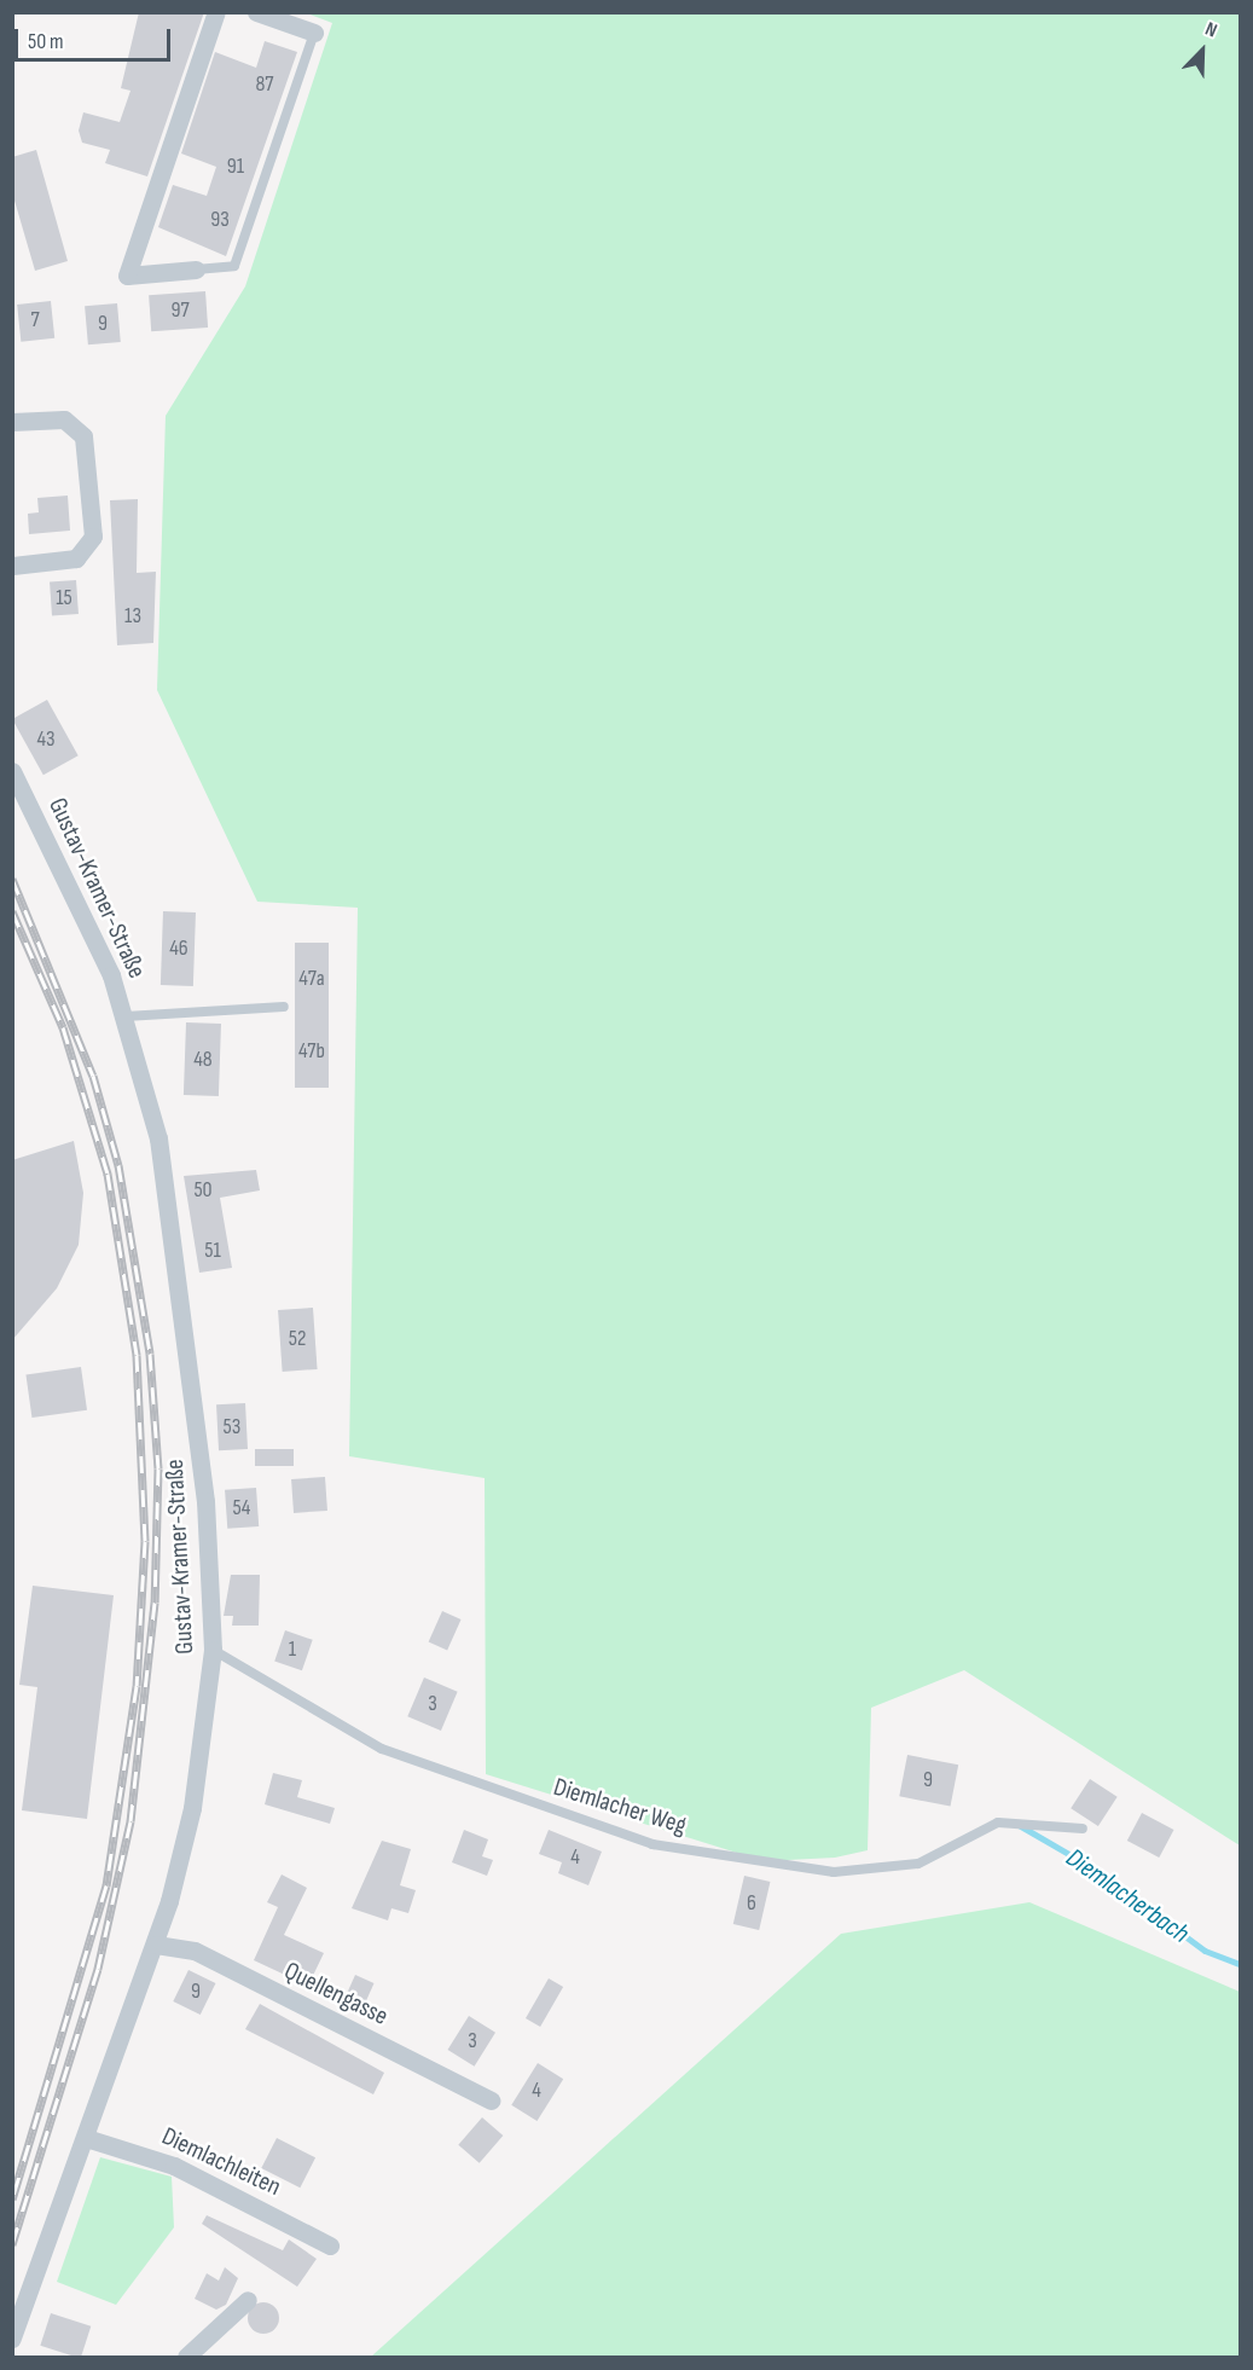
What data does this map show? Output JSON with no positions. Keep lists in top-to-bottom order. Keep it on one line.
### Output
{"streets":{"street":["Gustav-Kramer-Straße","Quellengasse","Diemlachleiten"],"lane":["Diemlacher Weg"]},"crossings":[["Gustav-Kramer-Straße","Diemlacher Weg"],["Gustav-Kramer-Straße","Quellengasse"],["Gustav-Kramer-Straße","Diemlachleiten"]],"water":["Diemlacherbach"],"house_numbers":["87","91","93","97","7","9","15","13","43","46","47a","47b","48","50","51","52","53","54","1","3","9","4","6","9","3","4"],"scale_bar":"50 m","north":"top right"}
